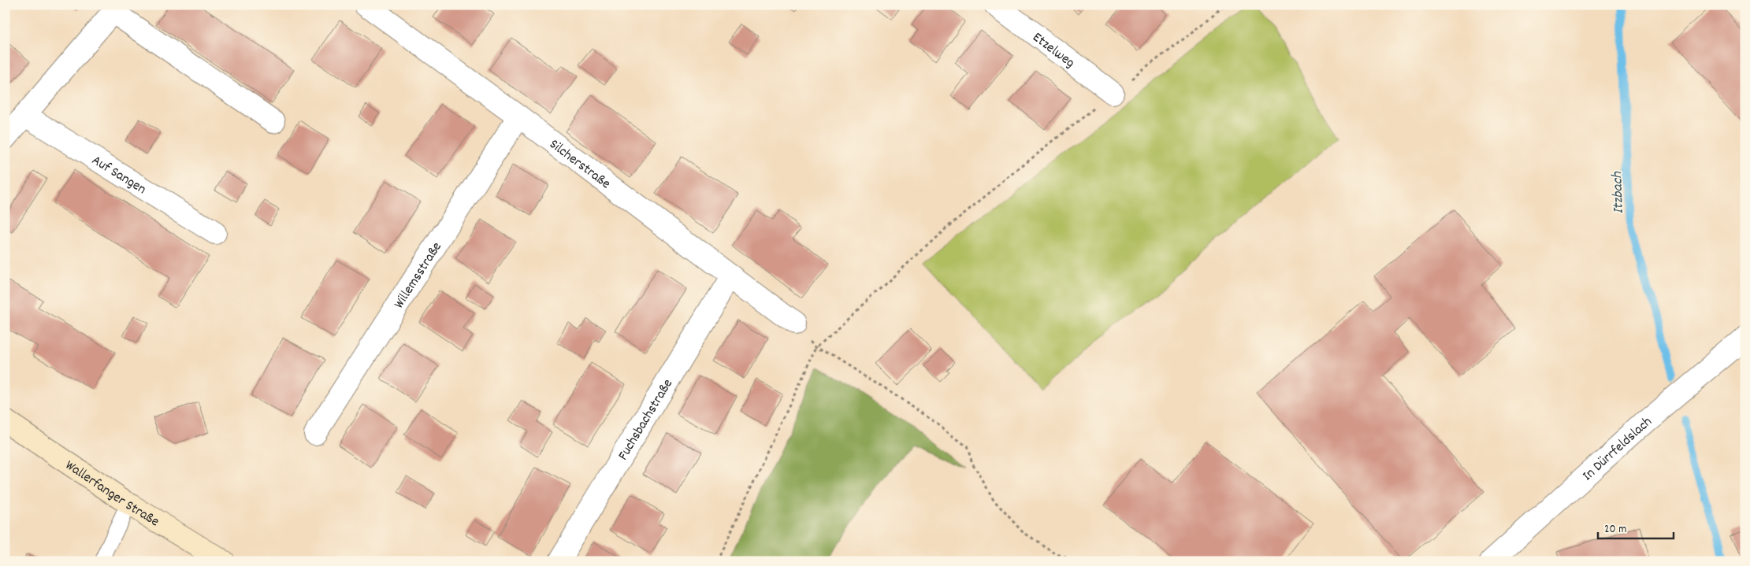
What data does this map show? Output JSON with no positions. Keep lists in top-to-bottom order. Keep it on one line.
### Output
{"streets":{"main road":["Wallerfanger Straße"],"street":["Etzelweg","Silcherstraße","Auf Sangen","Willemsstraße","Fuchsbachstraße","In Dürrfeldslach"]},"crossings":[["Silcherstraße","Willemsstraße"],["Silcherstraße","Fuchsbachstraße"]],"water":["Itzbach"],"scale_bar":"20 m"}
